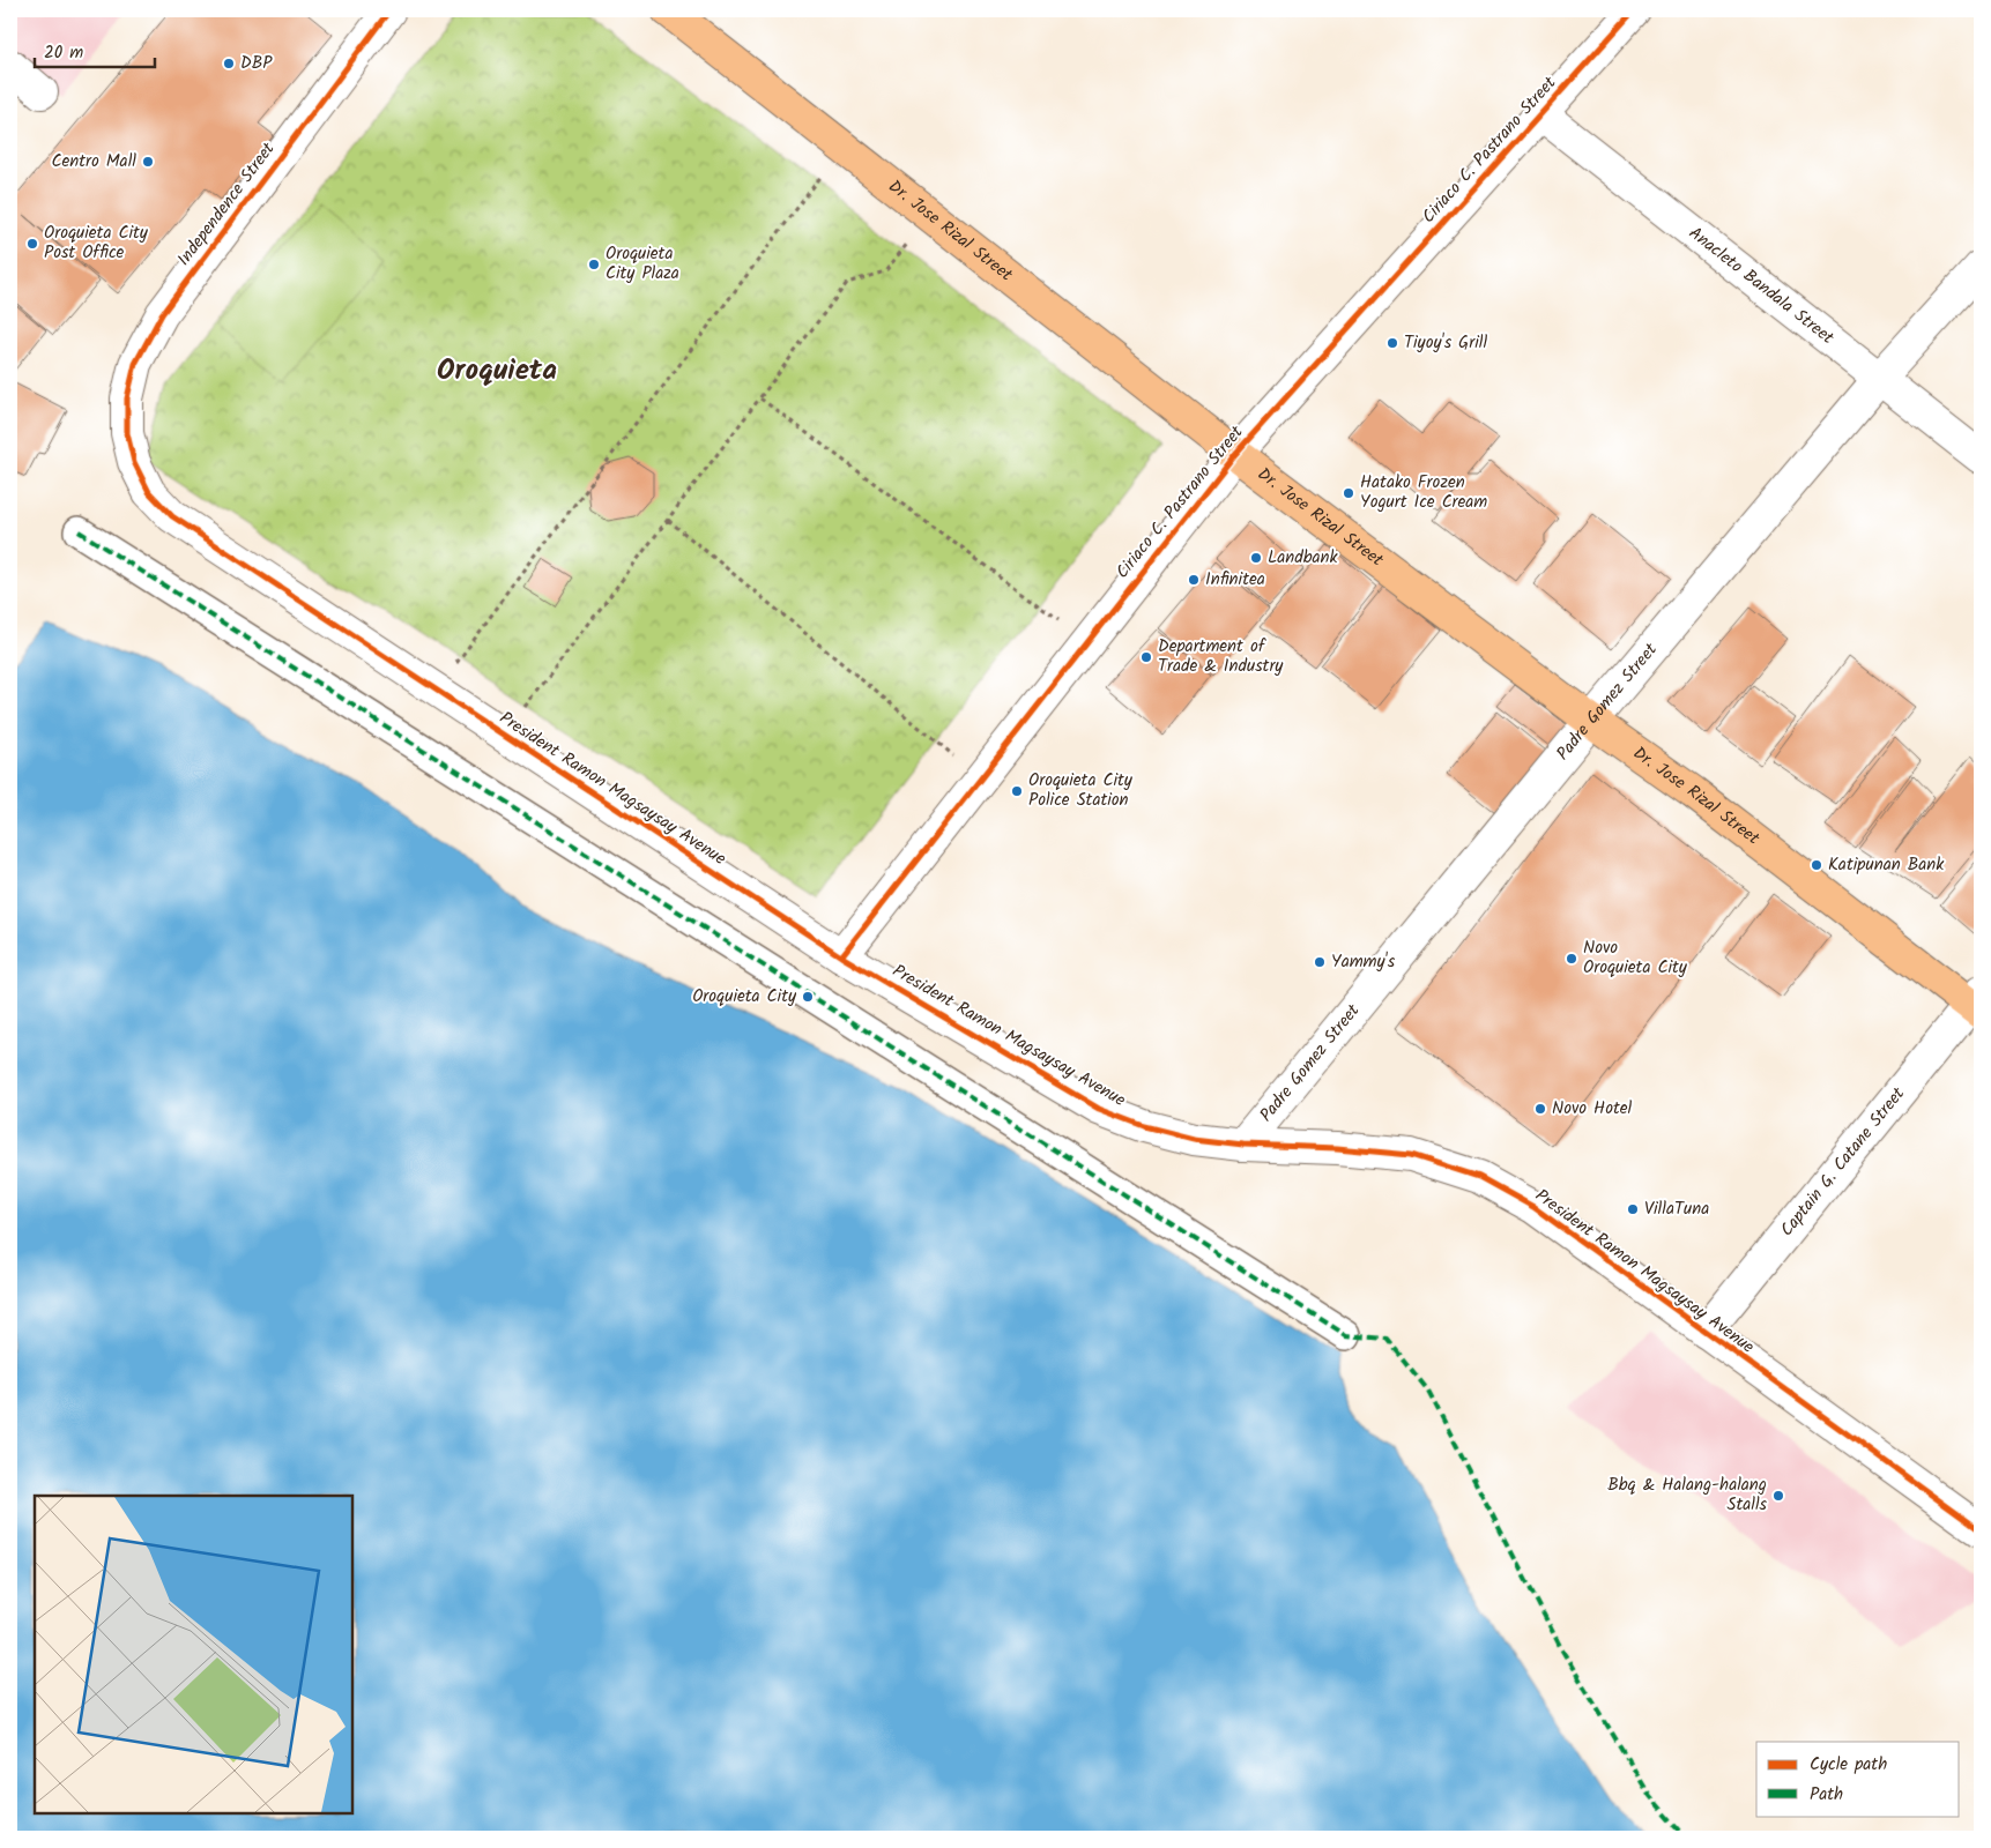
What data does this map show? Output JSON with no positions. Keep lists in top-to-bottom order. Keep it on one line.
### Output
{"streets":{"highway":["Dr. Jose Rizal Street"],"street":["Ciriaco C. Pastrano Street","Independence Street","Anacleto Bandala Street","Padre Gomez Street","President Ramon Magsaysay Avenue","Captain G. Catane Street"]},"crossings":[["Ciriaco C. Pastrano Street","Dr. Jose Rizal Street"],["Ciriaco C. Pastrano Street","Anacleto Bandala Street"],["Ciriaco C. Pastrano Street","President Ramon Magsaysay Avenue"],["Independence Street","President Ramon Magsaysay Avenue"],["Dr. Jose Rizal Street","Padre Gomez Street"],["Dr. Jose Rizal Street","Captain G. Catane Street"],["Anacleto Bandala Street","Padre Gomez Street"],["Padre Gomez Street","President Ramon Magsaysay Avenue"],["President Ramon Magsaysay Avenue","Captain G. Catane Street"]],"districts":["Oroquieta"],"places":["DBP","Centro Mall","Oroquieta City Post Office","Oroquieta City Plaza","Tiyoy's Grill","Hatako Frozen Yogurt Ice Cream","Landbank","Infinitea","Department of Trade & Industry","Oroquieta City Police Station","Katipunan Bank","Novo Oroquieta City","Yammy's","Oroquieta City","Novo Hotel","VillaTuna","Bbq & Halang-halang Stalls"],"legend":["Cycle path","Path"],"scale_bar":"20 m"}
